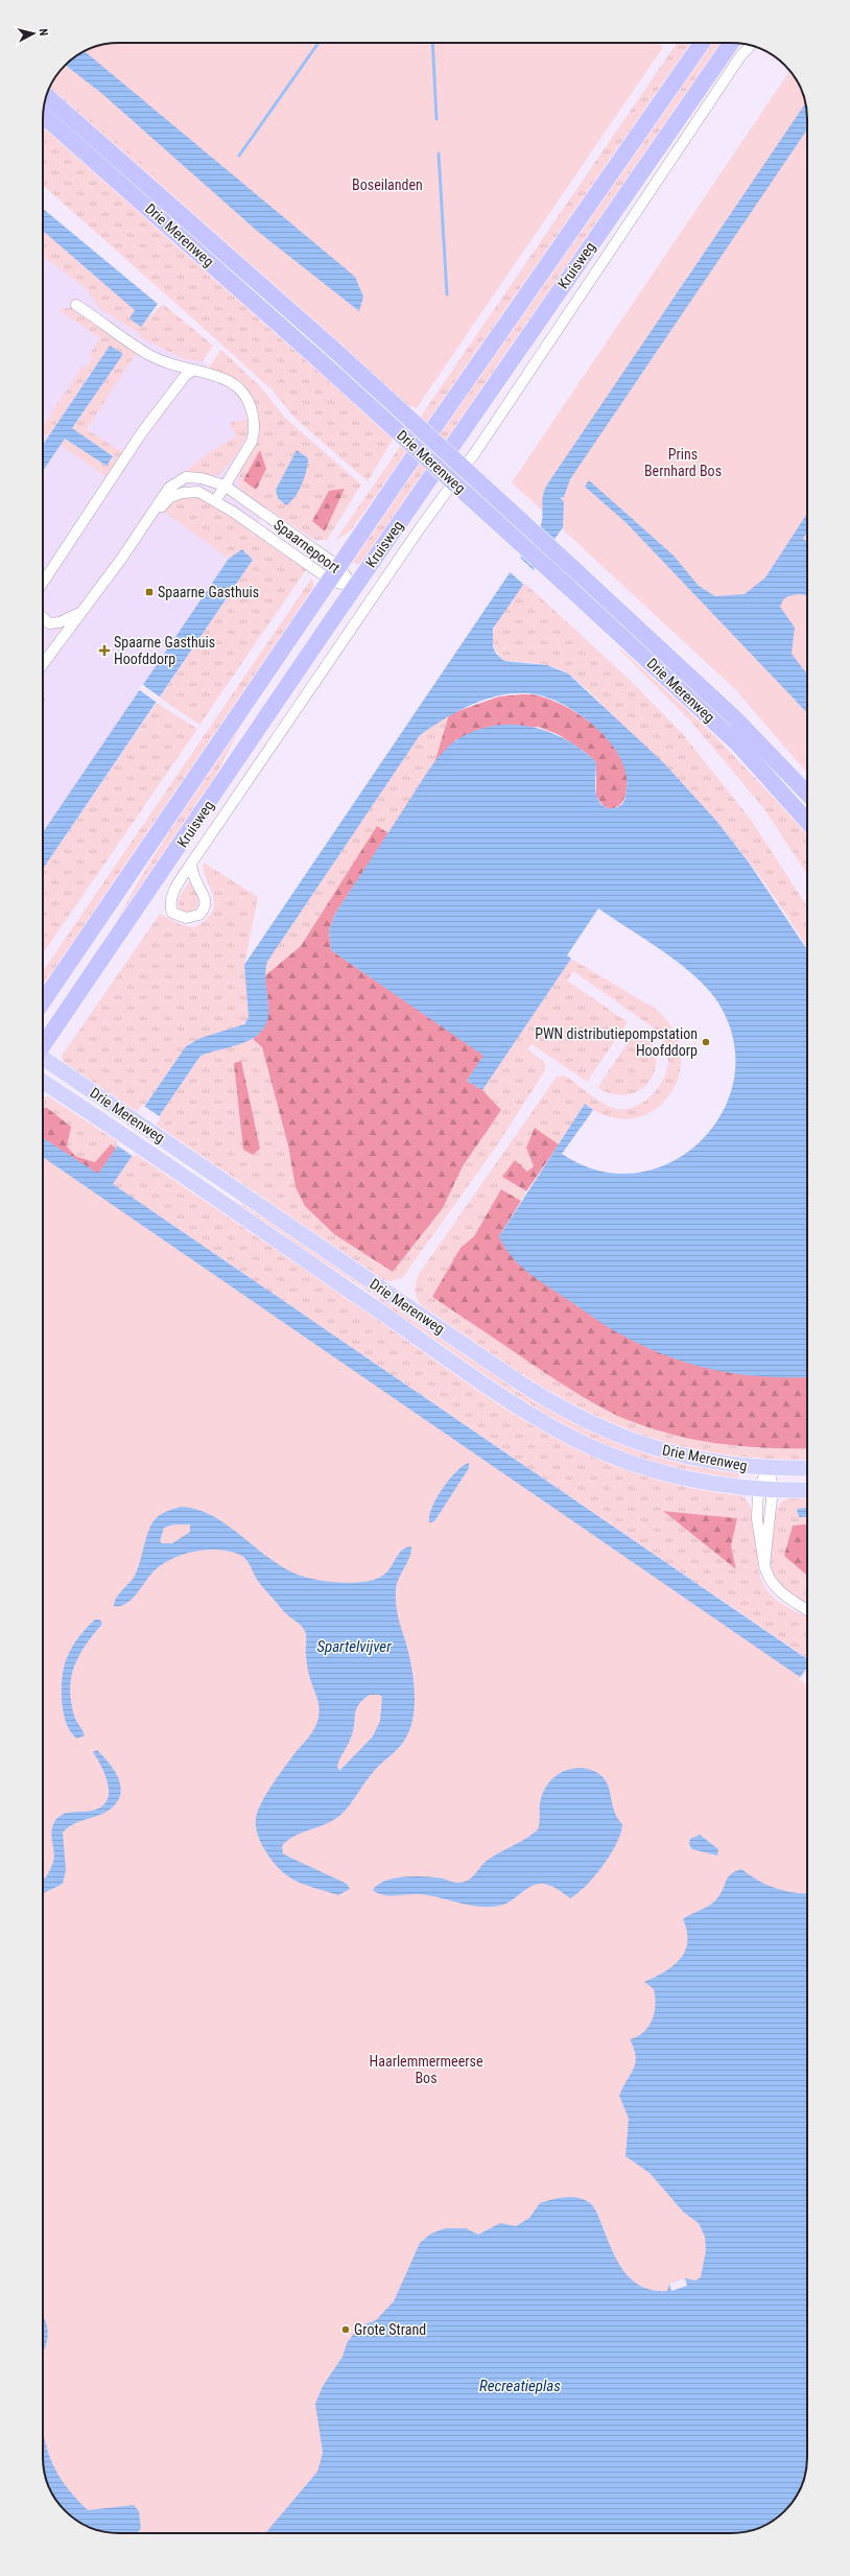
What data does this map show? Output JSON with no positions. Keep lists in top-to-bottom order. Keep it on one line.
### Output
{"streets":{"highway":["Drie Merenweg","Kruisweg"],"street":["Spaarnepoort"]},"crossings":[["Kruisweg","Spaarnepoort"]],"water":["Spartelvijver","Recreatieplas"],"parks":["Boseilanden","Prins Bernhard Bos","Haarlemmermeerse Bos"],"places":{"transit":["Spaarne Gasthuis"],"health":["Spaarne Gasthuis Hoofddorp"],"other":["PWN distributiepompstation Hoofddorp","Grote Strand"]},"north":"right"}
